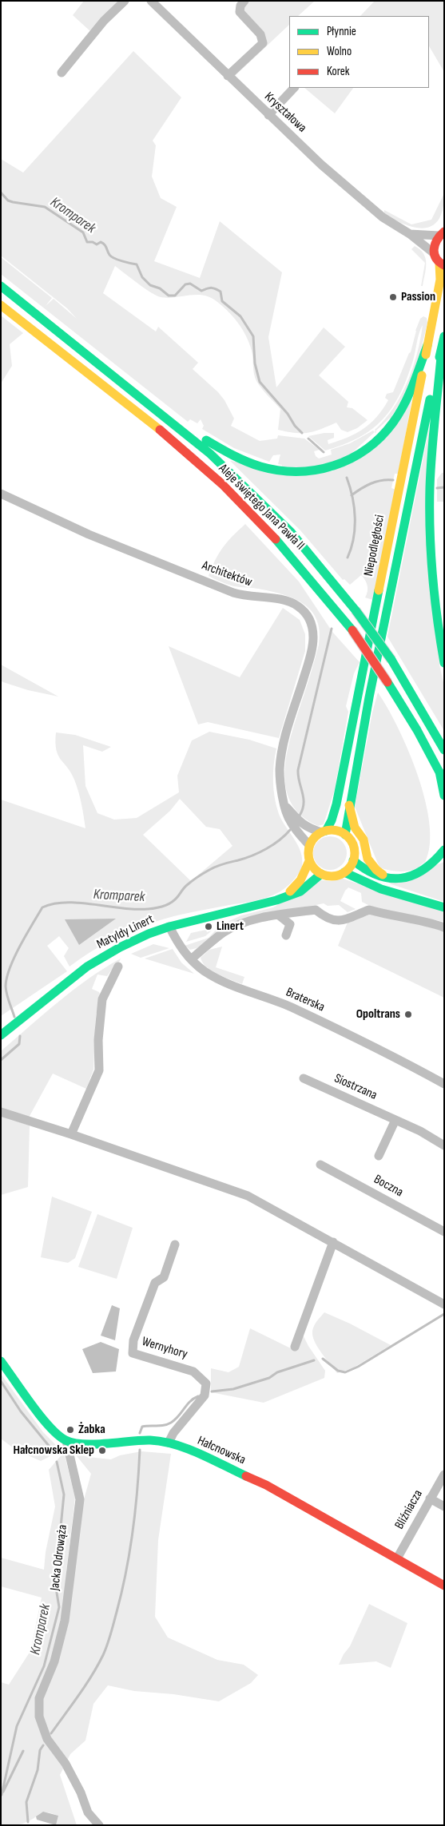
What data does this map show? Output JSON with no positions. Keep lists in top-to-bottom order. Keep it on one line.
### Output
{"streets":{"main road":["Aleje świętego Jana Pawła II","Niepodległości","Matyldy Linert","Hałcnowska"],"street":["Kryształowa","Architektów","Braterska","Siostrzana","Boczna","Wernyhory","Bliźniacza","Jacka Odrowąża"]},"crossings":[["Niepodległości","Architektów"],["Niepodległości","Matyldy Linert"],["Architektów","Matyldy Linert"],["Matyldy Linert","Braterska"],["Wernyhory","Hałcnowska"],["Hałcnowska","Bliźniacza"],["Hałcnowska","Jacka Odrowąża"]],"water":["Kromparek"],"places":["Passion","Linert","Opoltrans","Żabka","Hałcnowska Sklep"],"legend":["Płynnie","Wolno","Korek"]}
